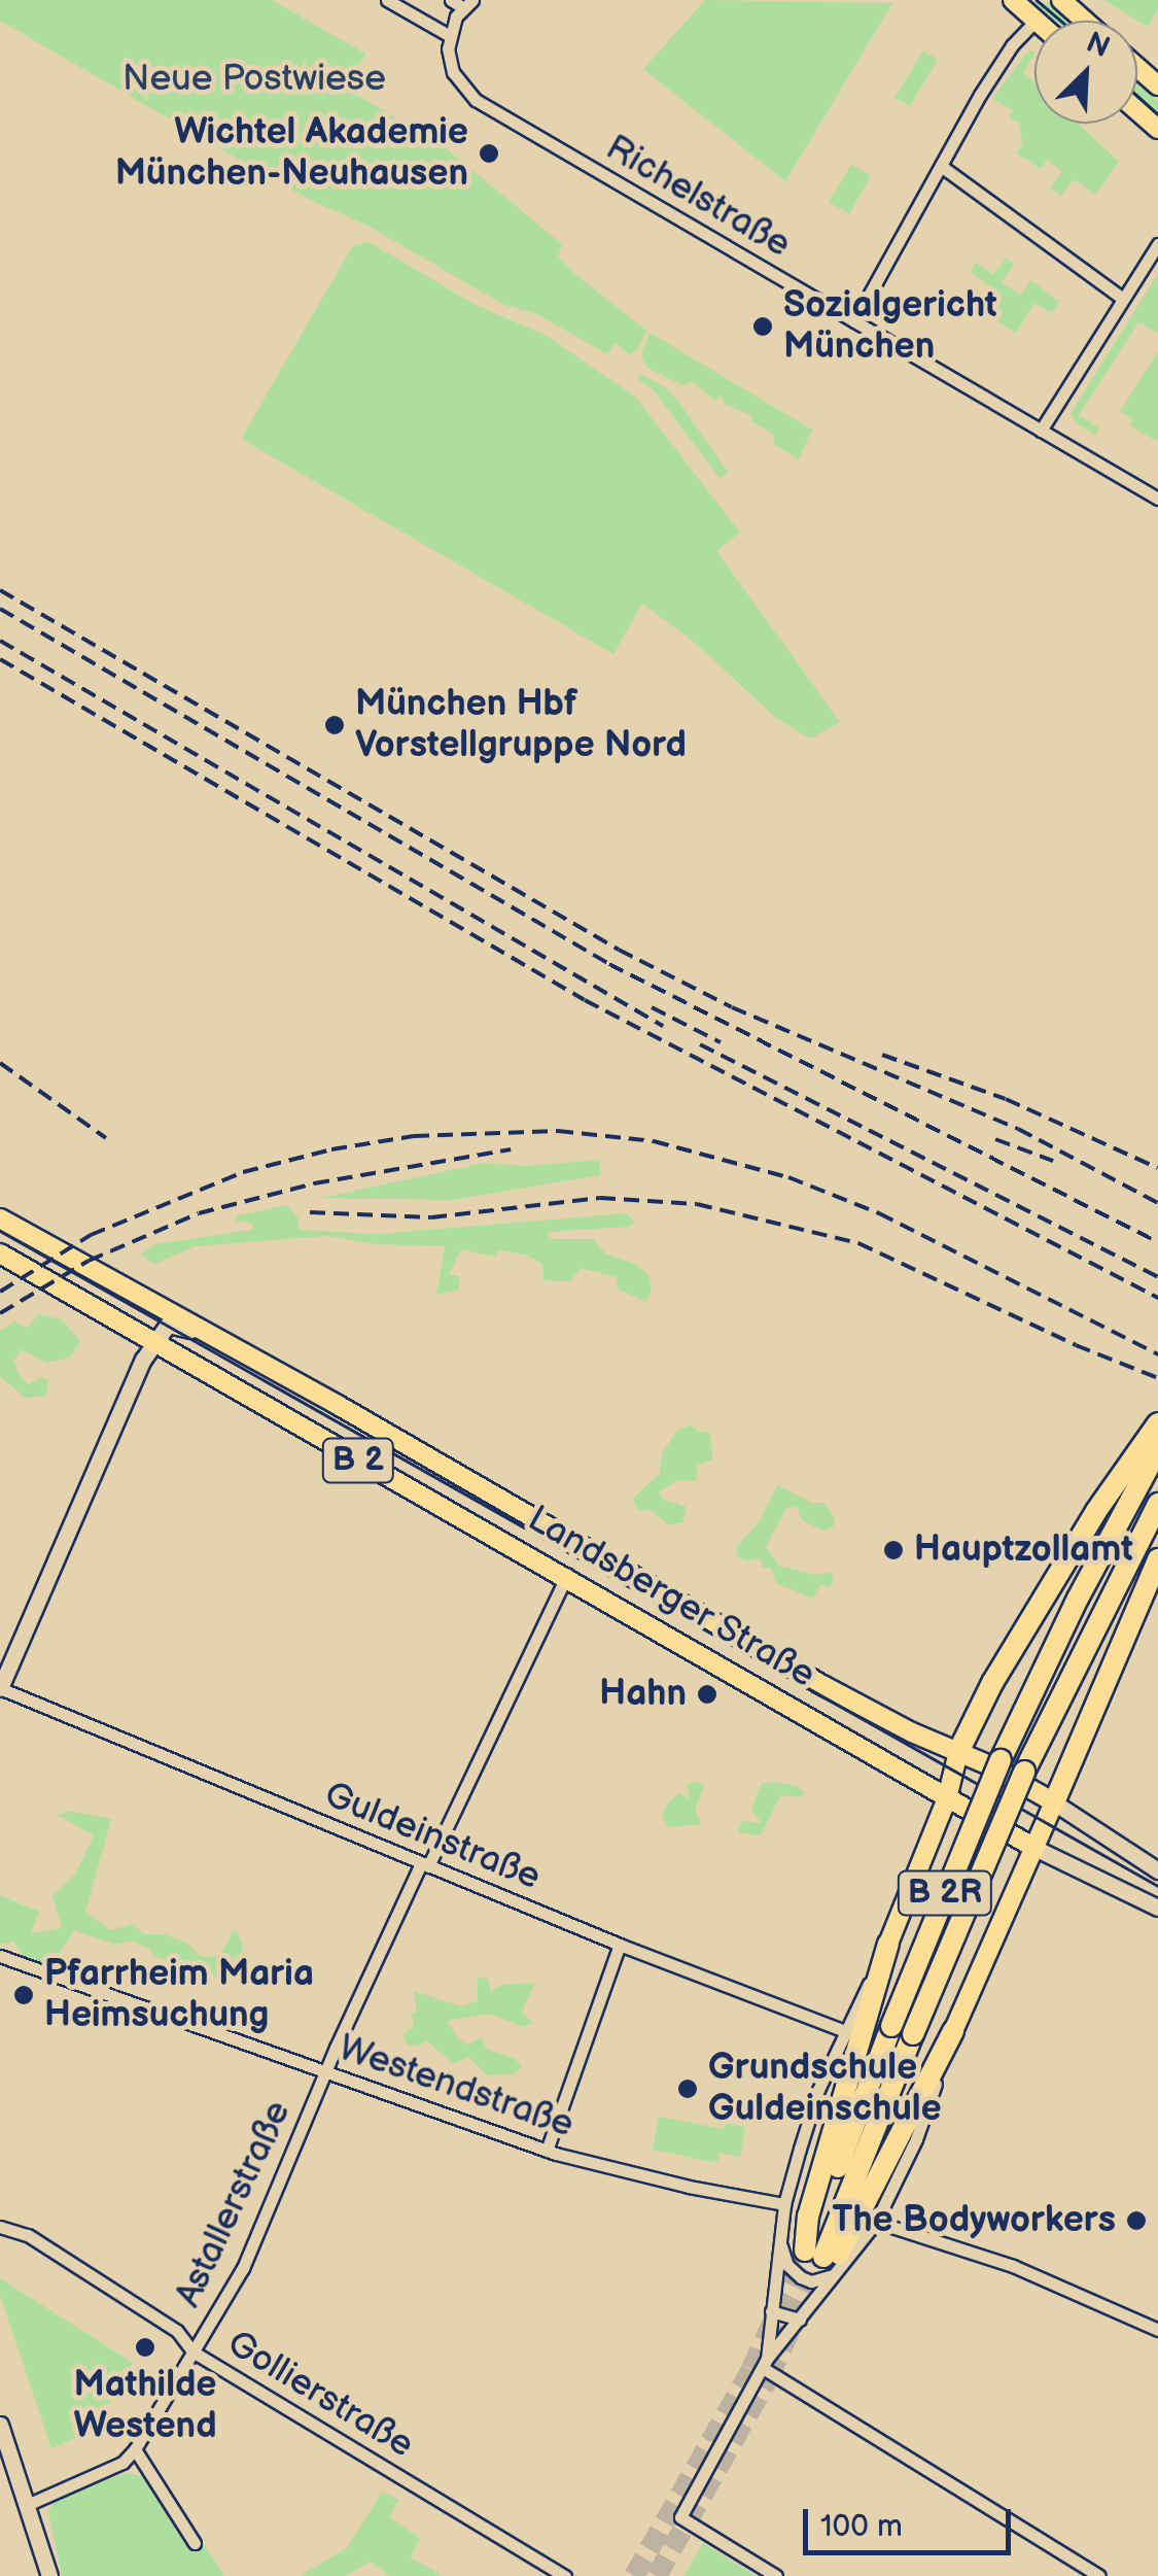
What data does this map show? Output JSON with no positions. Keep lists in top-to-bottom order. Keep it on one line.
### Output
{"streets":{"highway":["B 2R"],"main road":["B 2","Landsberger Straße"],"street":["Richelstraße","Guldeinstraße","Westendstraße","Astallerstraße","Gollierstraße"]},"crossings":[["Landsberger Straße","Astallerstraße"],["Guldeinstraße","Astallerstraße"],["Westendstraße","Astallerstraße"],["Astallerstraße","Gollierstraße"]],"parks":["Neue Postwiese"],"places":["Wichtel Akademie München-Neuhausen","Sozialgericht München","München Hbf Vorstellgruppe Nord","Hauptzollamt","Hahn","Pfarrheim Maria Heimsuchung","Grundschule Guldeinschule","The Bodyworkers","Mathilde Westend"],"scale_bar":"100 m","north":"top right"}
